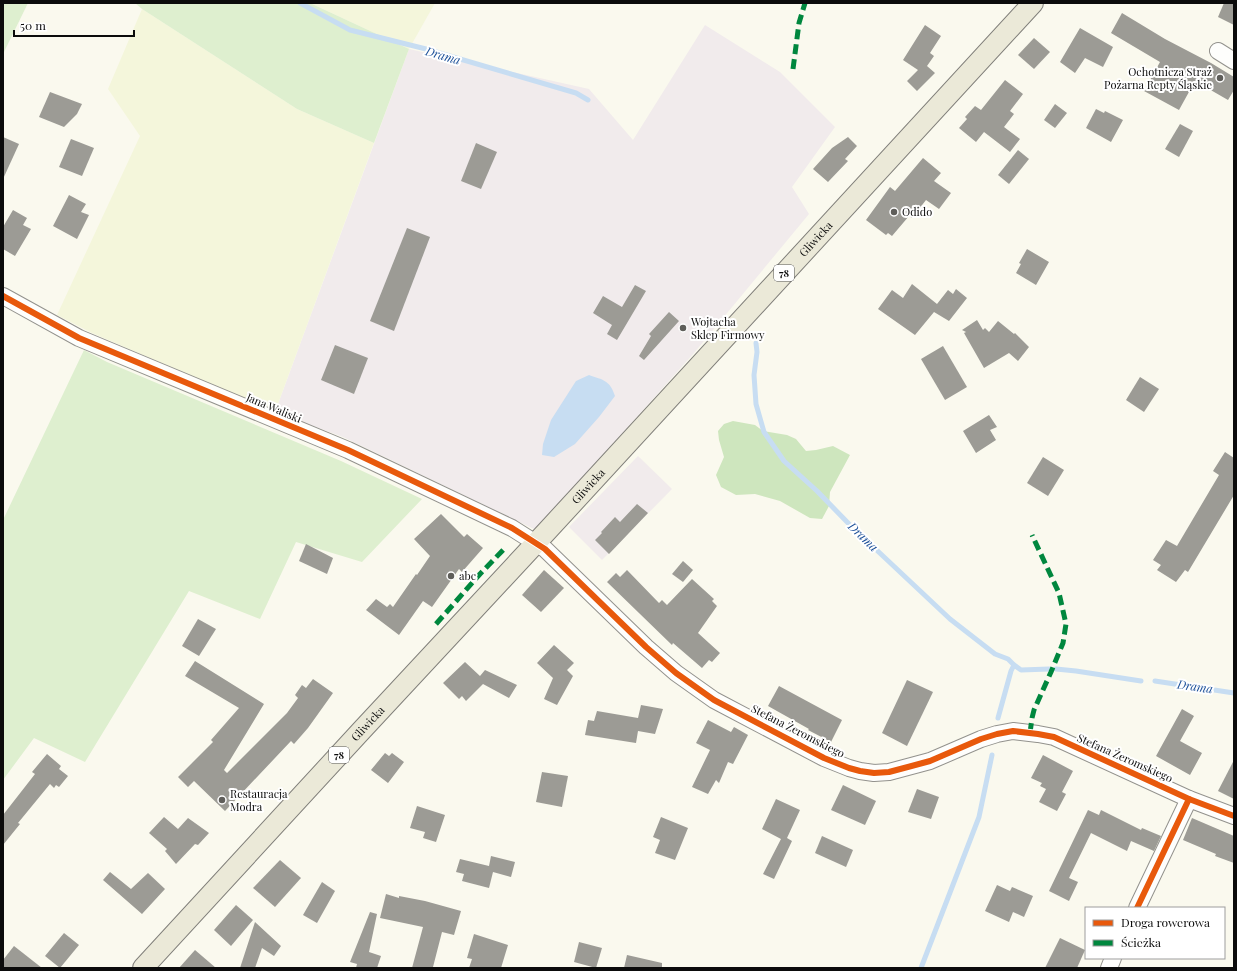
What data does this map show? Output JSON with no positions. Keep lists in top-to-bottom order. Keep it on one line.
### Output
{"streets":{"main road":["Gliwicka","78"],"street":["Jana Waliski","Stefana Żeromskiego"]},"crossings":[["Gliwicka","Jana Waliski"],["Gliwicka","Stefana Żeromskiego"],["Jana Waliski","Stefana Żeromskiego"]],"water":["Drama"],"places":["Ochotnicza Straż Pożarna Repty Śląskie","Odido","Wojtacha Sklep Firmowy","abc","Restauracja Modra"],"legend":["Droga rowerowa","Ścieżka"],"scale_bar":"50 m"}
